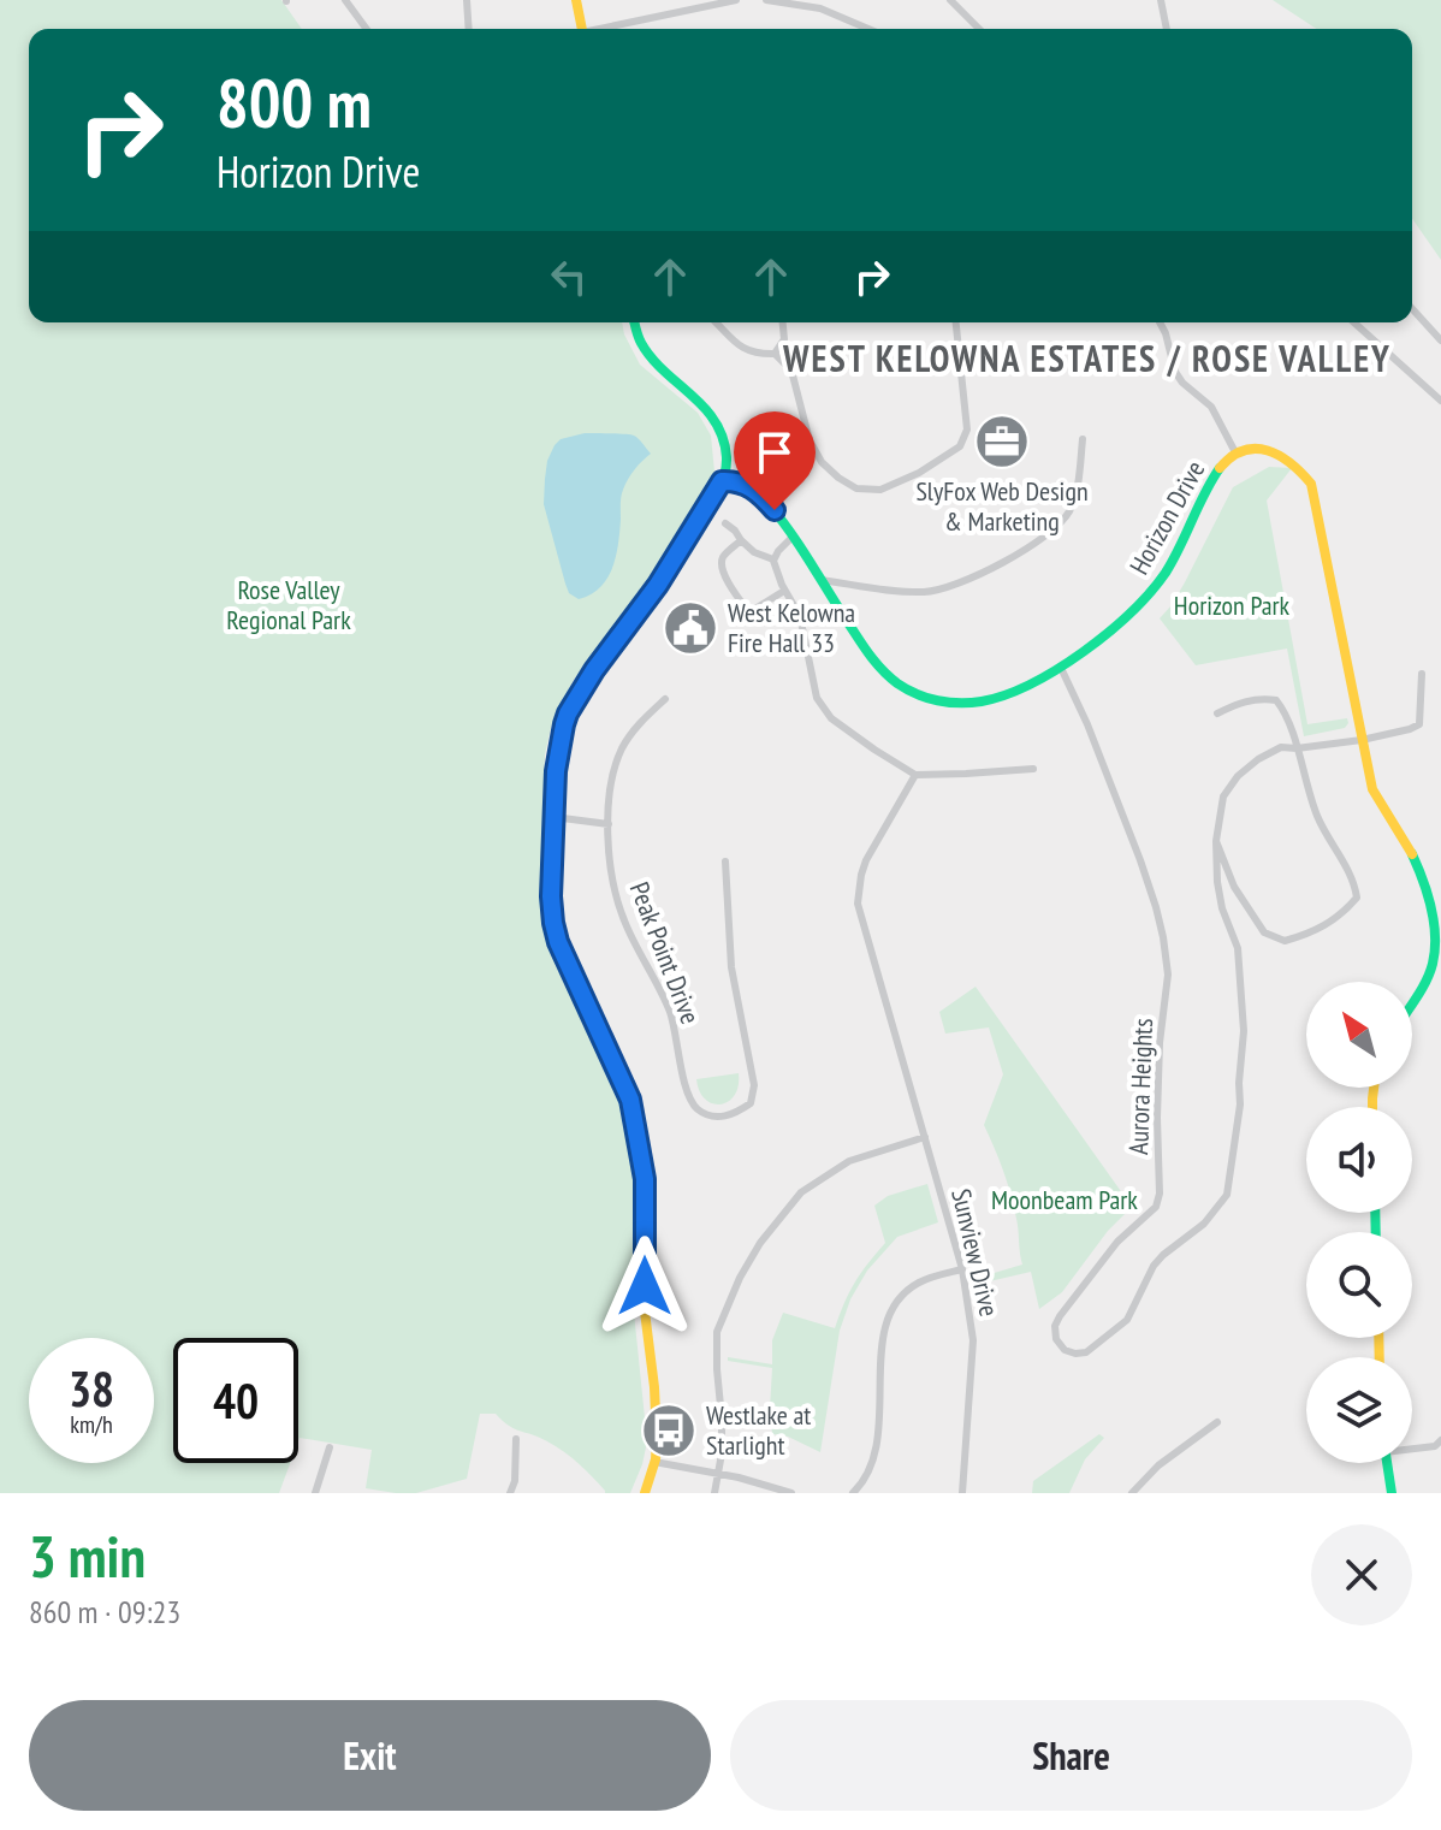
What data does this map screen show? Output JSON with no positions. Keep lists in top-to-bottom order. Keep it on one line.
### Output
{"streets":{"street":["Horizon Drive","Peak Point Drive","Aurora Heights","Sunview Drive"]},"crossings":[["Horizon Drive","Aurora Heights"]],"districts":["WEST KELOWNA ESTATES / ROSE VALLEY"],"parks":["Rose Valley Regional Park","Horizon Park","Moonbeam Park"],"places":{"office":["SlyFox Web Design & Marketing"],"public building":["West Kelowna Fire Hall 33"],"bus stop":["Westlake at Starlight"]},"north":"top left","page":{"turn":["800 m","Horizon Drive"],"speed":"38 km/h","limit":"40","heading":["3 min","860 m · 09:23"],"buttons":["Exit","Share"]}}
